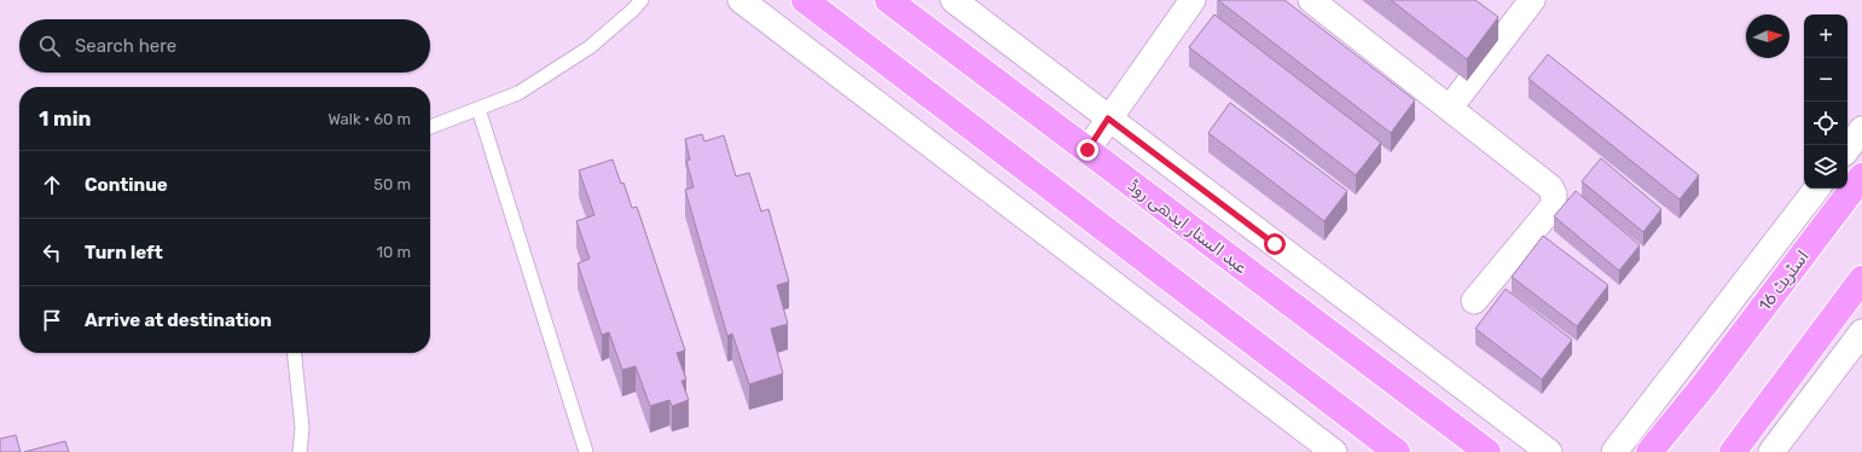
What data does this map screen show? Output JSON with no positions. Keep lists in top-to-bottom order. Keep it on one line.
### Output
{"streets":{"main road":["عبد الستار ایدھی روڈ","اسٹریٹ 16"]},"north":"right","page":{"map_buttons":["+","−"],"search":"Search here","heading":["1 min","Walk · 60 m"],"list":[["Continue","50 m"],["Turn left","10 m"],"Arrive at destination"]}}
